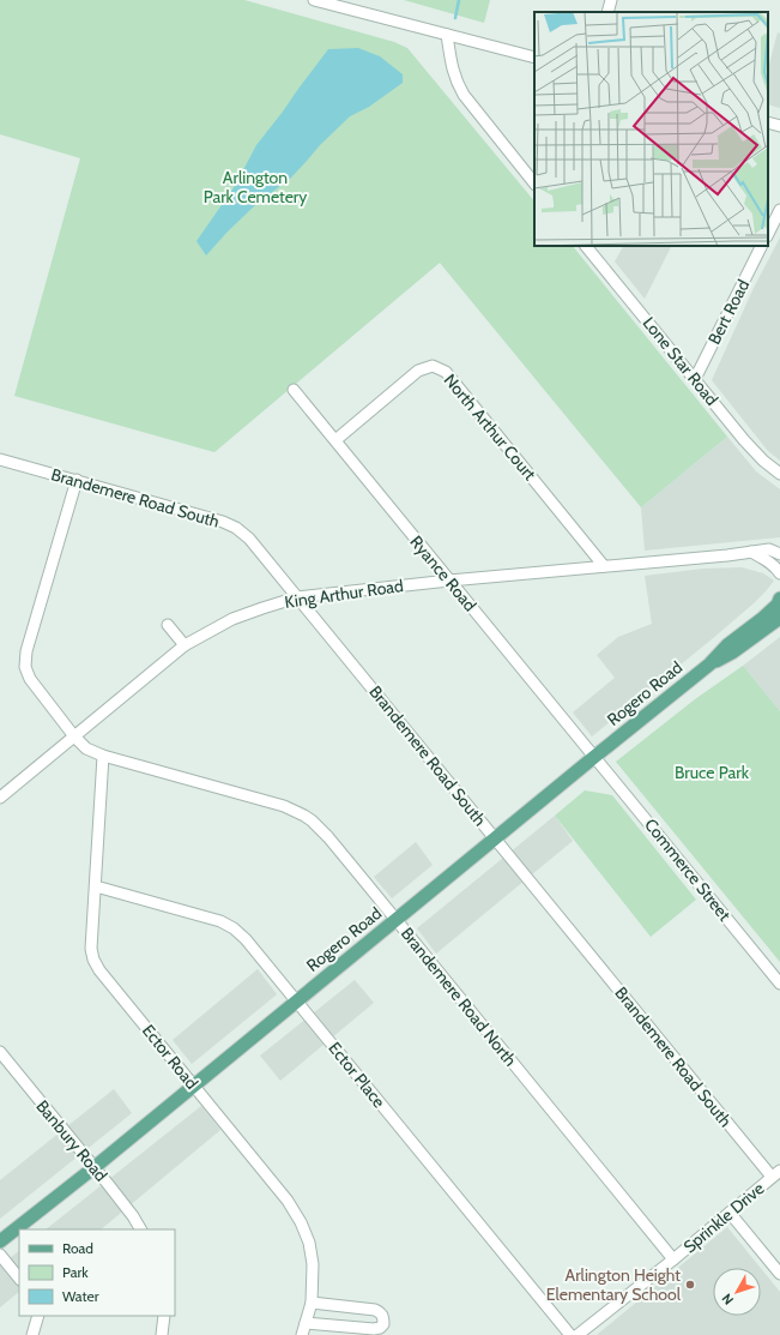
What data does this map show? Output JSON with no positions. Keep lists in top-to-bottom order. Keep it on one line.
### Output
{"streets":{"main road":["Rogero Road"],"street":["Bert Road","Lone Star Road","North Arthur Court","Brandemere Road South","Ryance Road","King Arthur Road","Commerce Street","Brandemere Road North","Ector Road","Ector Place","Banbury Road","Sprinkle Drive"]},"crossings":[["Bert Road","Lone Star Road"],["North Arthur Court","Ryance Road"],["North Arthur Court","King Arthur Road"],["Brandemere Road South","King Arthur Road"],["Brandemere Road South","Rogero Road"],["Brandemere Road South","Brandemere Road North"],["Brandemere Road South","Sprinkle Drive"],["Ryance Road","King Arthur Road"],["Ryance Road","Rogero Road"],["Ryance Road","Commerce Street"],["King Arthur Road","Brandemere Road North"],["Rogero Road","Commerce Street"],["Rogero Road","Brandemere Road North"],["Rogero Road","Ector Road"],["Rogero Road","Ector Place"],["Rogero Road","Banbury Road"],["Brandemere Road North","Ector Road"],["Brandemere Road North","Sprinkle Drive"],["Ector Road","Ector Place"]],"parks":["Arlington Park Cemetery","Bruce Park"],"places":["Arlington Height Elementary School"],"legend":["Road","Park","Water"],"north":"bottom left"}
